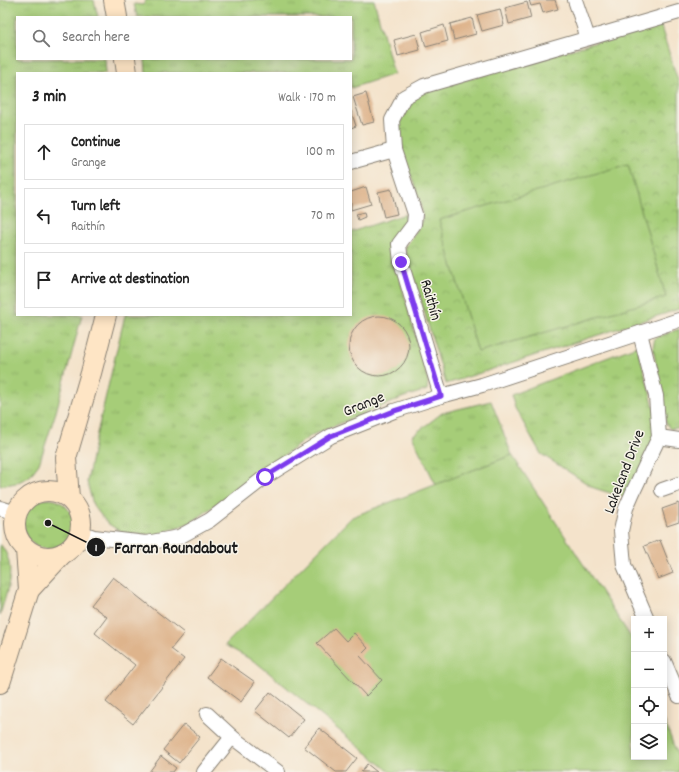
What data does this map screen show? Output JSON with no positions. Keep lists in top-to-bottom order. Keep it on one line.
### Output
{"streets":{"street":["Raithín","Grange","Lakeland Drive"]},"crossings":[["Raithín","Grange"],["Grange","Lakeland Drive"]],"places":["Farran Roundabout"],"page":{"search":"Search here","heading":["3 min","Walk · 170 m"],"list":[["Continue","Grange","100 m"],["Turn left","Raithín","70 m"],"Arrive at destination"],"map_buttons":["+","−"]}}
